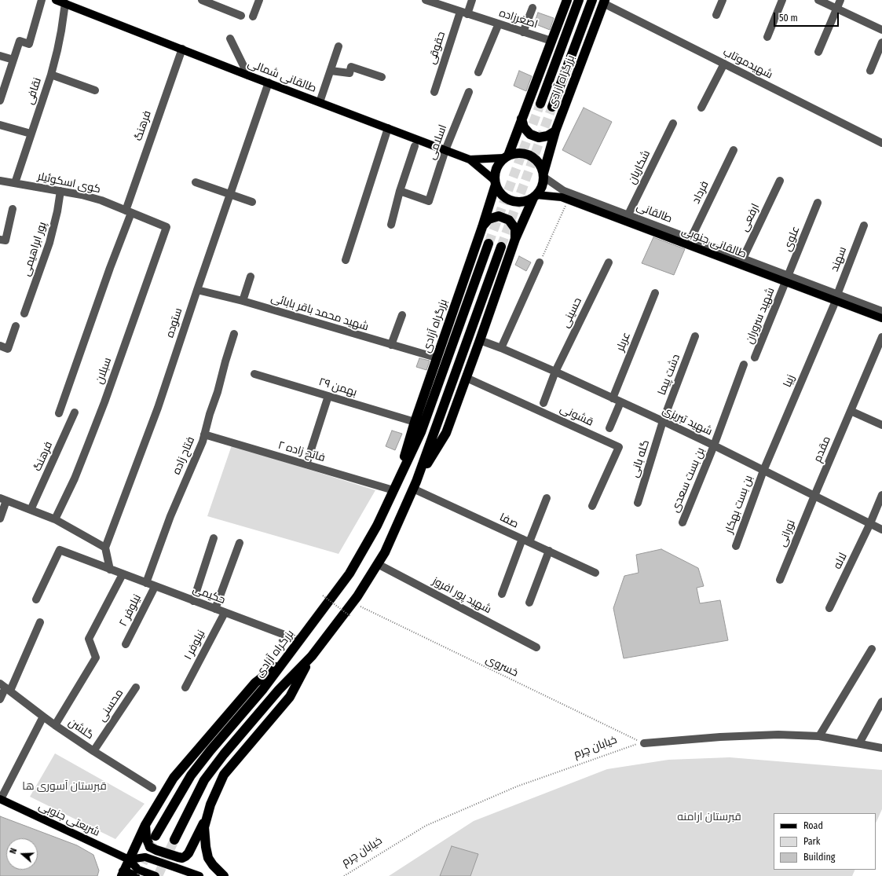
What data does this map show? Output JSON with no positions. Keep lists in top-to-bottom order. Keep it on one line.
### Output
{"streets":{"highway":["بزرگراه آزادی"],"main road":["طالقانی شمالی","طالقانی جنوبی","شریعتی جنوبی"],"street":["اصغرزاده","حقوقی","شهیدموتاب","نقافی","فرهنگ","اسلامی","شکاریان","کوی اسکوئیلر","فرداد","طالقانی","ارفعی","علوی","پور ابراهیمی","سهند","شهید محمد باقر بابائی","حسینی","شهید سروران","ستوده","عربلر","سبلان","دشت پیما","زیبا","۲۹ بهمن","قشونی","شهید تبریزی","مقدم","فاتح زاده ۲","فتاح زاده","گله بانی","بن بست سعدی","بن بست بهکار","صفا","نورانی","لاله","حکیمی","شهید پور افروز","نیلوفر ۲","نیلوفر ۱","محسنی","گلشن"],"path":["خسروی","خیابان چرم"]},"crossings":[["اصغرزاده","حقوقی"],["شهیدموتاب","بزرگراه آزادی"],["طالقانی شمالی","بزرگراه آزادی"],["طالقانی شمالی","نقافی"],["طالقانی شمالی","فرهنگ"],["طالقانی شمالی","اسلامی"],["طالقانی شمالی","طالقانی"],["طالقانی شمالی","طالقانی جنوبی"],["طالقانی شمالی","ستوده"],["بزرگراه آزادی","طالقانی"],["بزرگراه آزادی","طالقانی جنوبی"],["بزرگراه آزادی","شهید محمد باقر بابائی"],["بزرگراه آزادی","۲۹ بهمن"],["بزرگراه آزادی","فاتح زاده ۲"],["بزرگراه آزادی","حکیمی"],["نقافی","کوی اسکوئیلر"],["فرهنگ","کوی اسکوئیلر"],["شکاریان","طالقانی"],["شکاریان","طالقانی جنوبی"],["کوی اسکوئیلر","پور ابراهیمی"],["کوی اسکوئیلر","سبلان"],["فرداد","طالقانی جنوبی"],["طالقانی","طالقانی جنوبی"],["ارفعی","طالقانی جنوبی"],["علوی","طالقانی جنوبی"],["علوی","شهید سروران"],["طالقانی جنوبی","سهند"],["طالقانی جنوبی","شهید سروران"],["طالقانی جنوبی","زیبا"],["سهند","زیبا"],["شهید محمد باقر بابائی","ستوده"],["حسینی","شهید تبریزی"],["عربلر","شهید تبریزی"],["دشت پیما","شهید تبریزی"],["دشت پیما","گله بانی"],["زیبا","شهید تبریزی"],["زیبا","بن بست بهکار"],["شهید تبریزی","مقدم"],["شهید تبریزی","گله بانی"],["شهید تبریزی","بن بست سعدی"],["شهید تبریزی","بن بست بهکار"],["شهید تبریزی","نورانی"],["شهید تبریزی","لاله"],["مقدم","نورانی"],["فاتح زاده ۲","فتاح زاده"],["فتاح زاده","حکیمی"],["حکیمی","نیلوفر ۲"],["حکیمی","نیلوفر ۱"],["خسروی","خیابان چرم"],["محسنی","گلشن"]],"parks":["قبرستان آسوری ها","قبرستان ارامنه"],"legend":["Road","Park","Building"],"scale_bar":"50 m","north":"left"}
